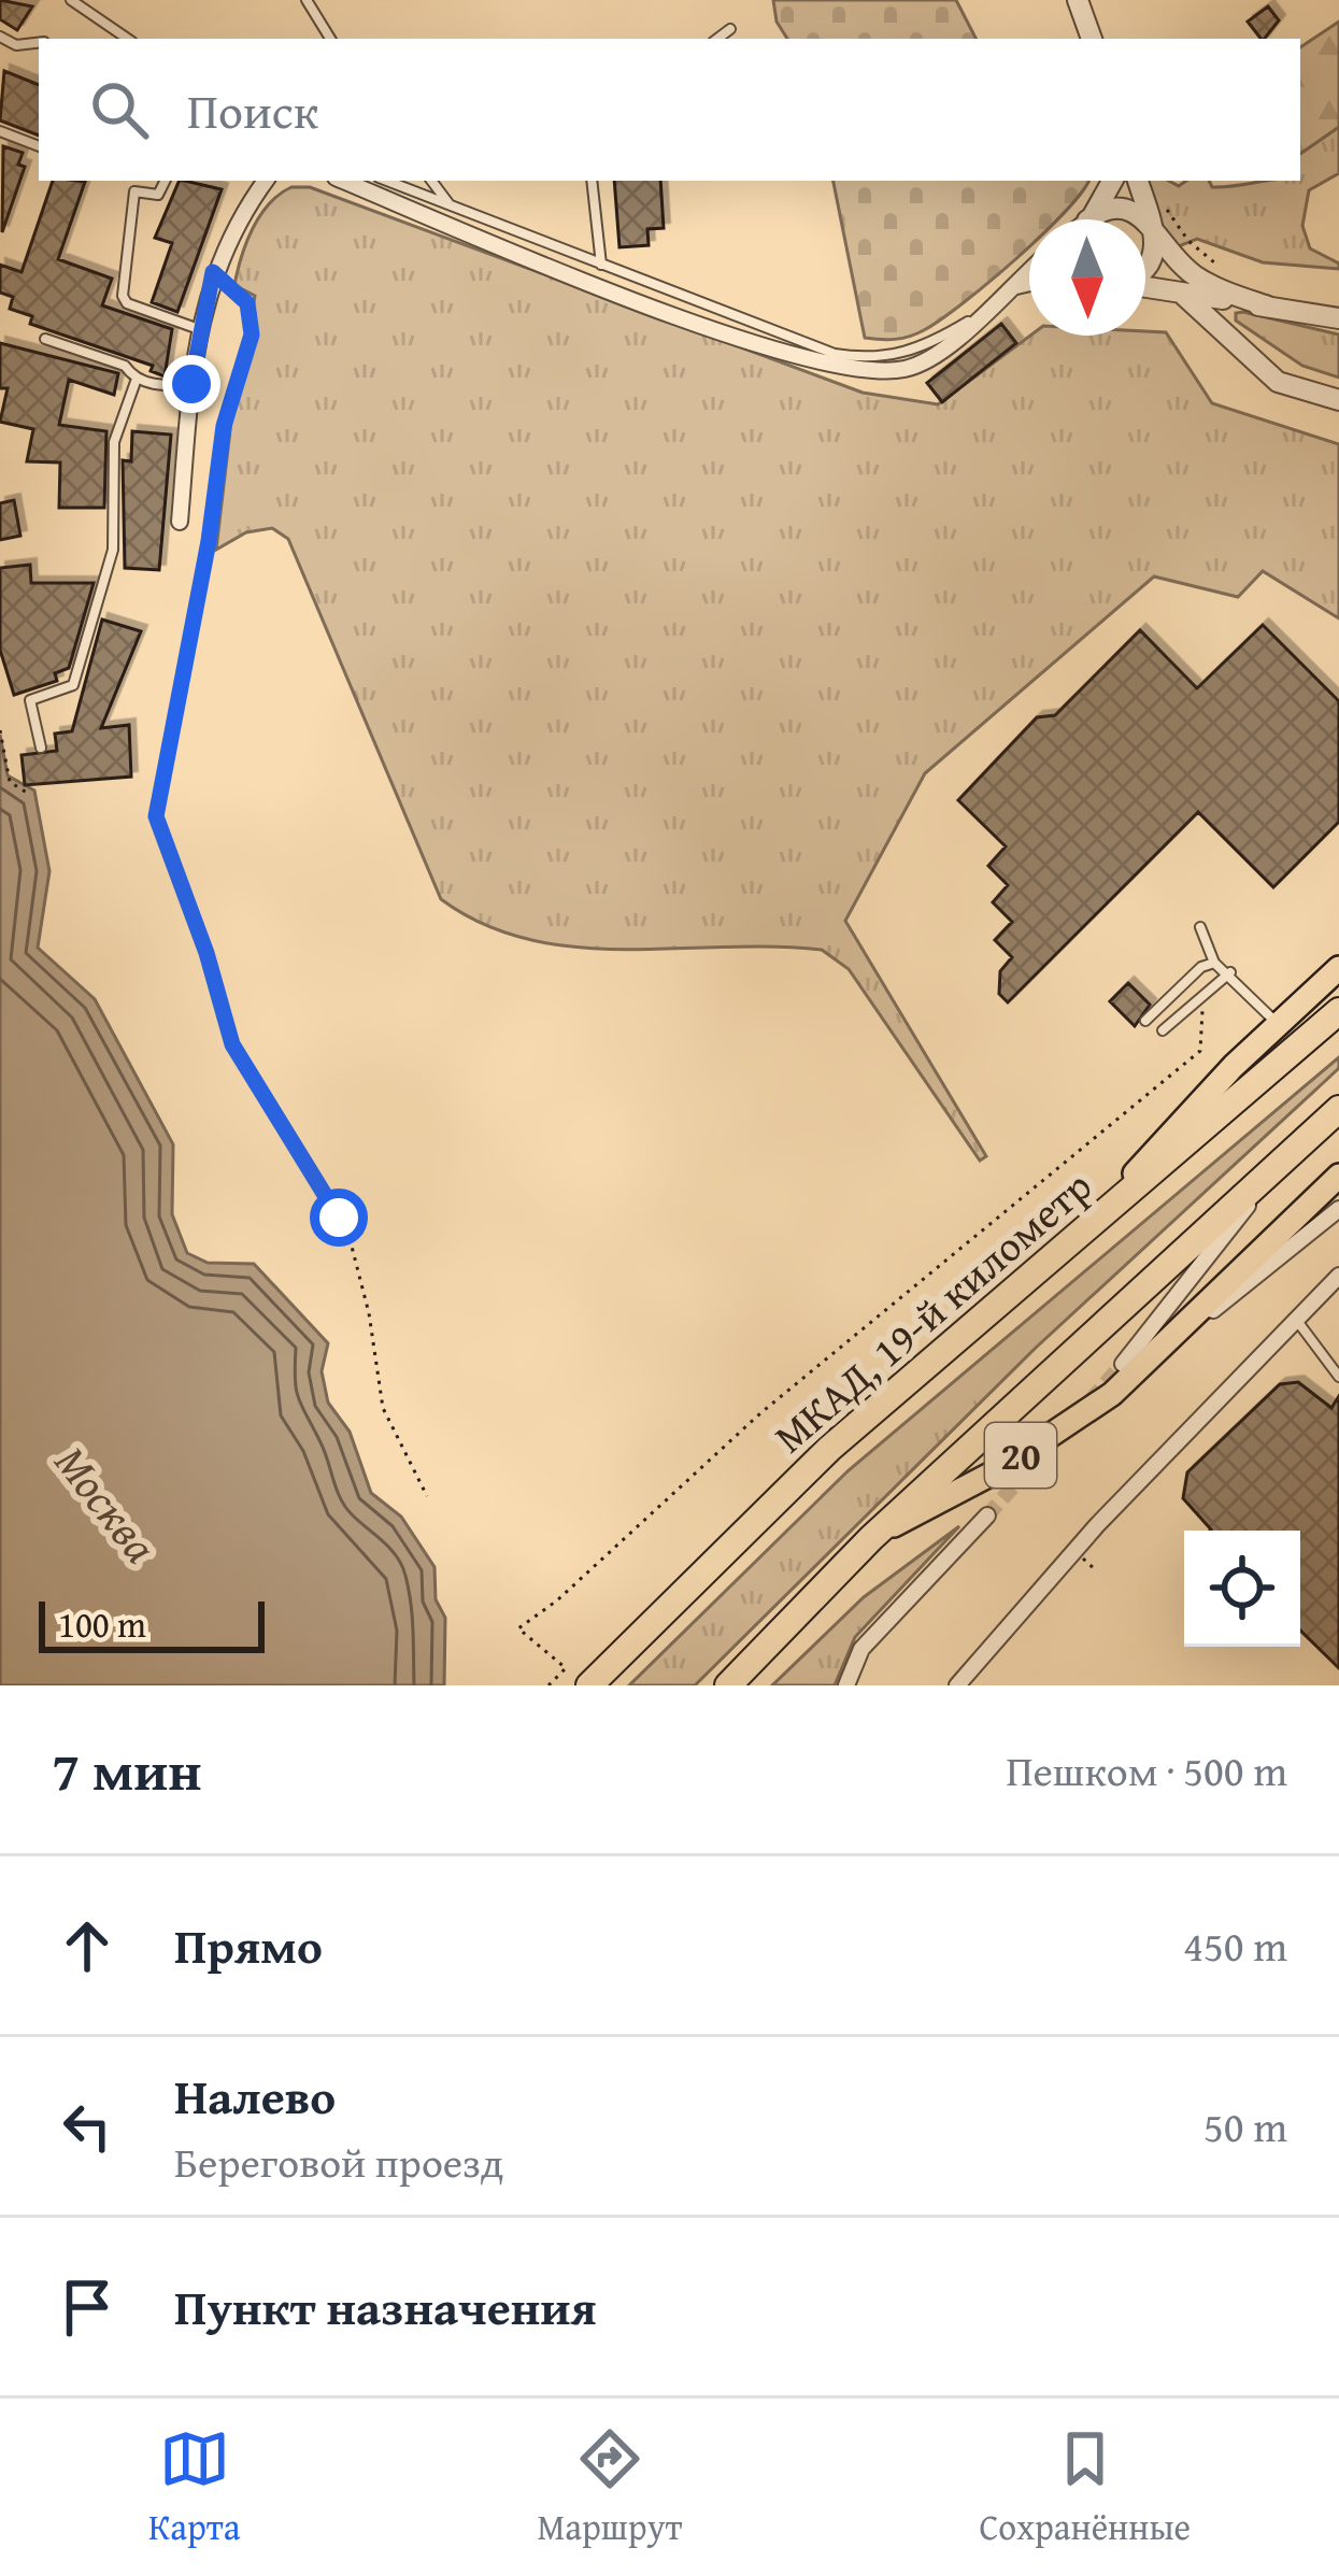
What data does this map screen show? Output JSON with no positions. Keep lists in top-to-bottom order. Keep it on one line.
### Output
{"streets":{"highway":["МКАД, 19-й километр"],"main road":["20"]},"water":["Москва"],"scale_bar":"100 m","north":"bottom","page":{"search":"Поиск","scale":"100 m","heading":["7 мин","Пешком · 500 m"],"list":[["Прямо","450 m"],["Налево","Береговой проезд","50 m"],"Пункт назначения"],"nav":["Карта","Маршрут","Сохранённые"]}}
